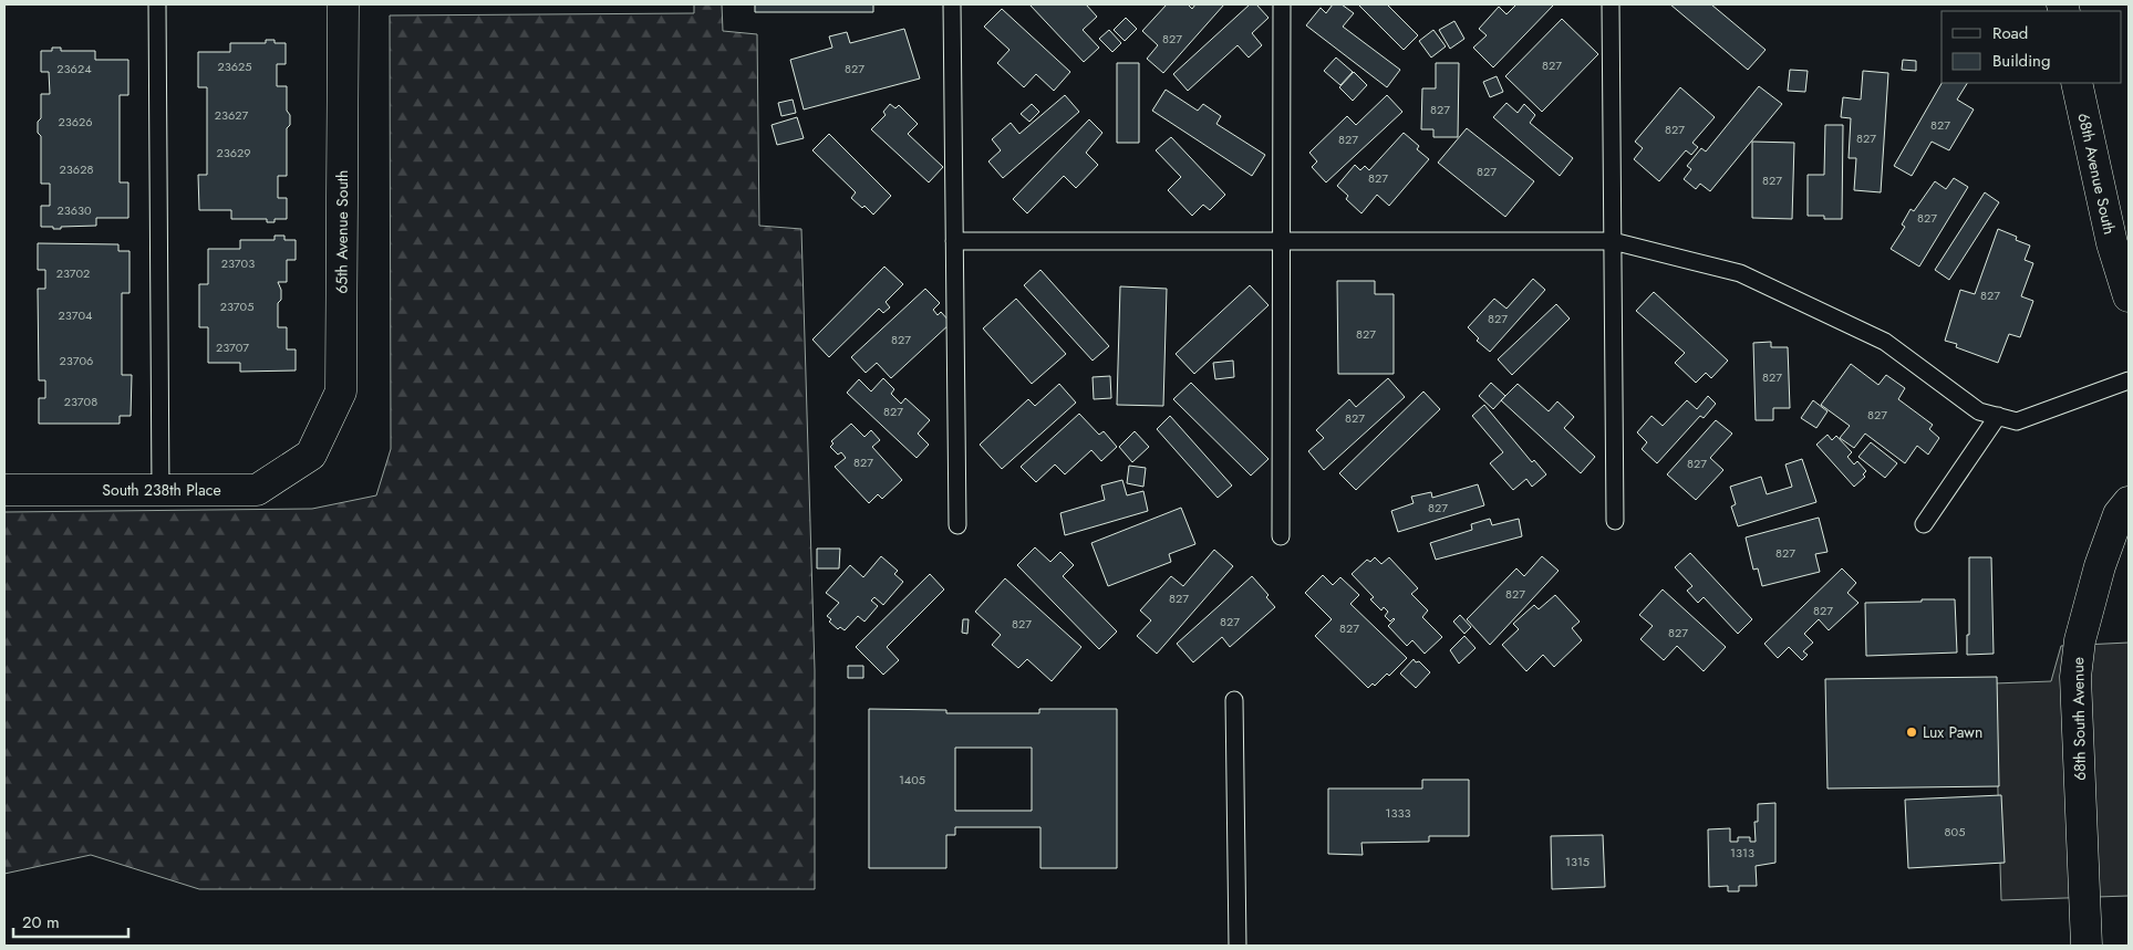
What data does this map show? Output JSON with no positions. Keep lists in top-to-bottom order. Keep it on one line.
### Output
{"streets":{"street":["68th Avenue South","65th Avenue South","South 238th Place","68th South Avenue"]},"crossings":[["65th Avenue South","South 238th Place"]],"places":["Lux Pawn"],"house_numbers":["827","827","23625","23624","827","827","23627","23626","827","827","827","827","23629","23628","827","827","827","23630","827","23703","23702","827","23705","23704","827","827","827","23707","23706","827","23708","827","827","827","827","827","827","827","827","827","827","827","827","827","827","1405","1333","805","1313","1315"],"legend":["Road","Building"],"scale_bar":"20 m"}
